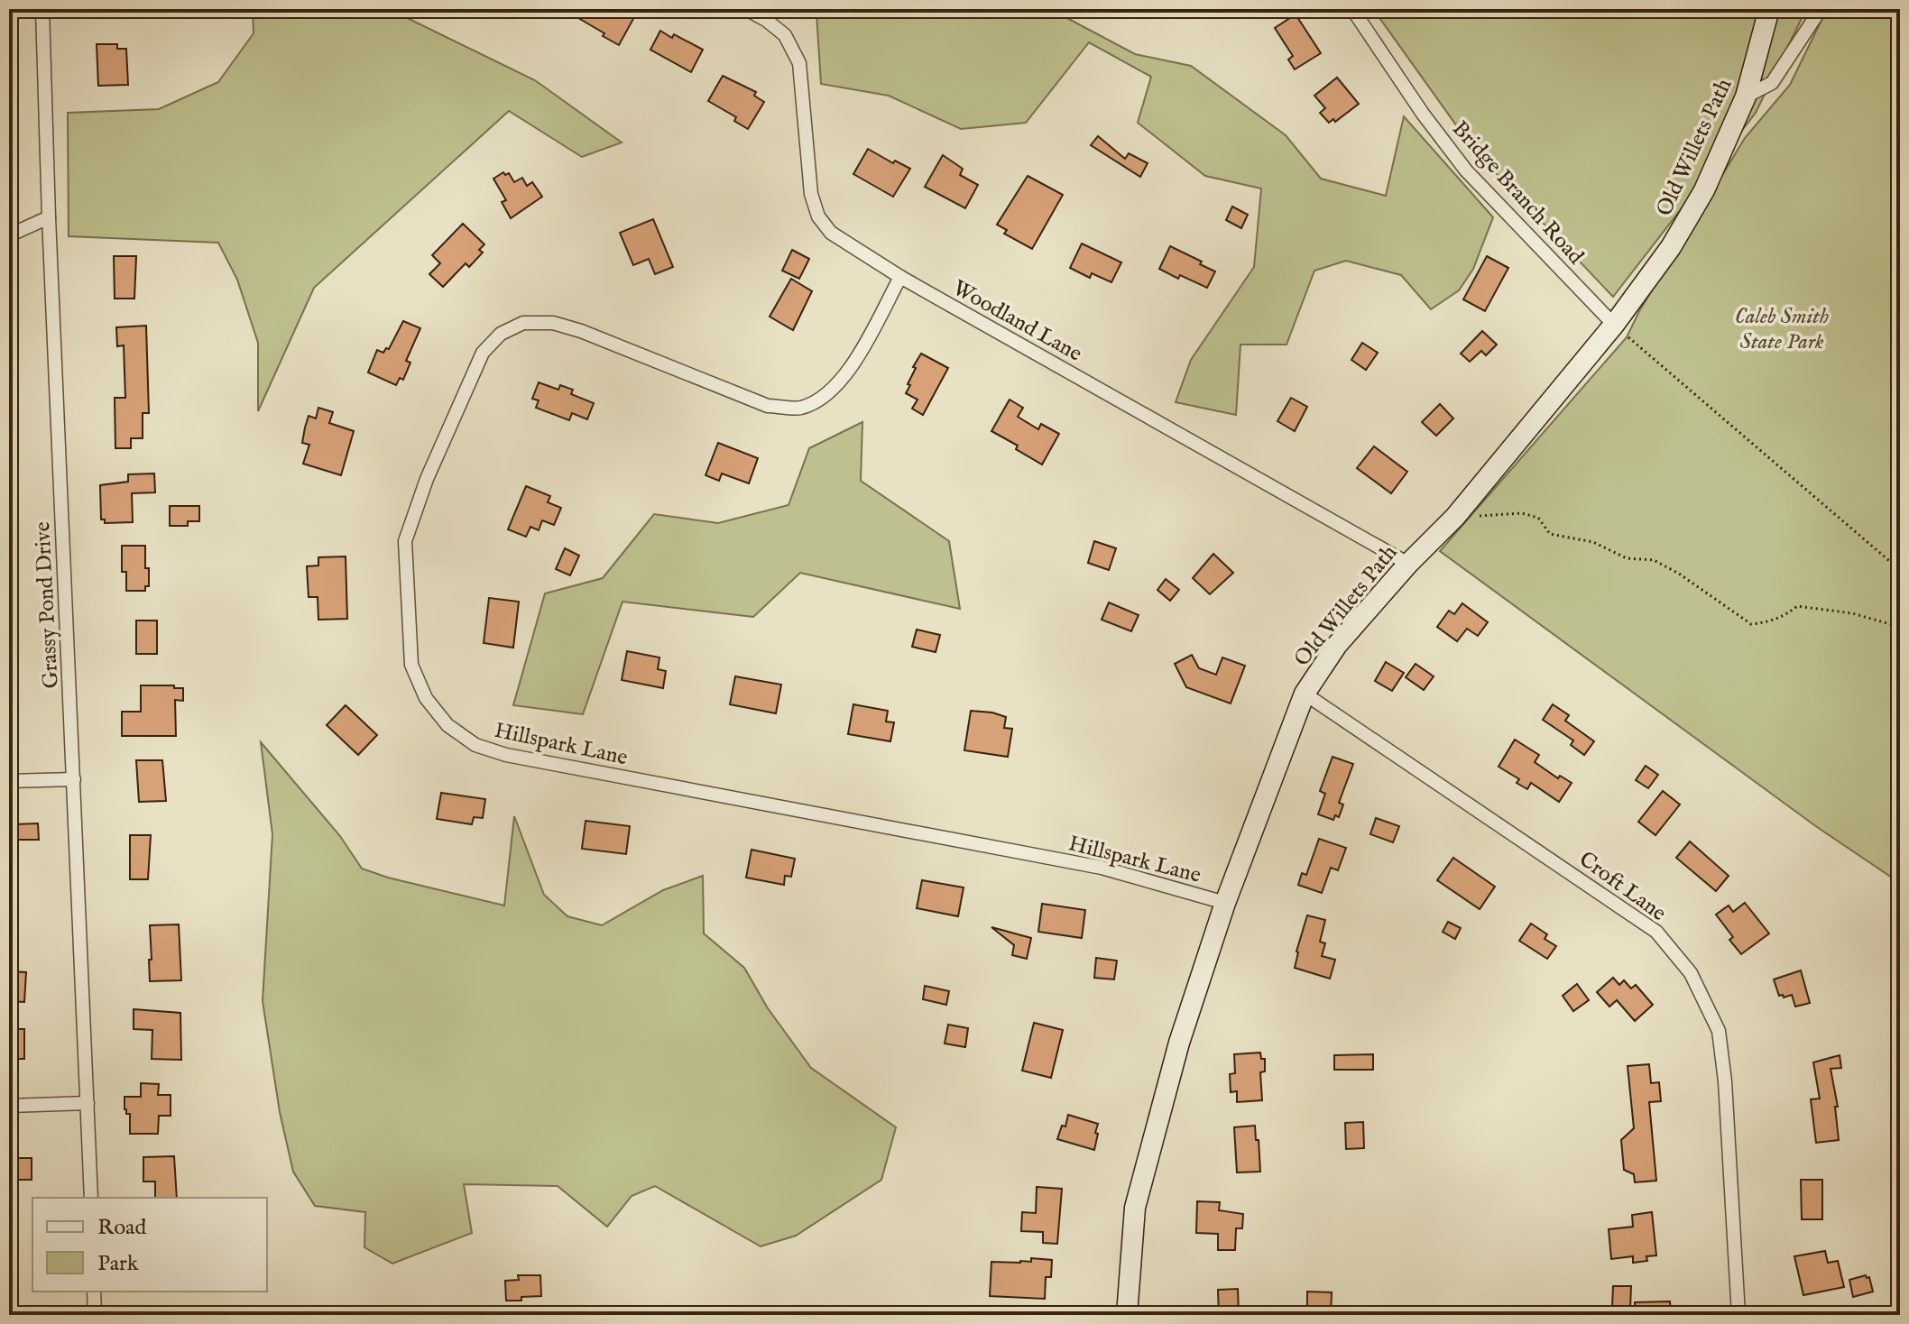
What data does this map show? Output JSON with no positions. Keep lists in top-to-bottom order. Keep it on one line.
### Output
{"streets":{"main road":["Old Willets Path"],"street":["Bridge Branch Road","Woodland Lane","Grassy Pond Drive","Hillspark Lane","Croft Lane"]},"crossings":[["Old Willets Path","Bridge Branch Road"],["Old Willets Path","Woodland Lane"],["Old Willets Path","Hillspark Lane"],["Old Willets Path","Croft Lane"],["Woodland Lane","Hillspark Lane"]],"parks":["Caleb Smith State Park"],"legend":["Road","Park"]}
